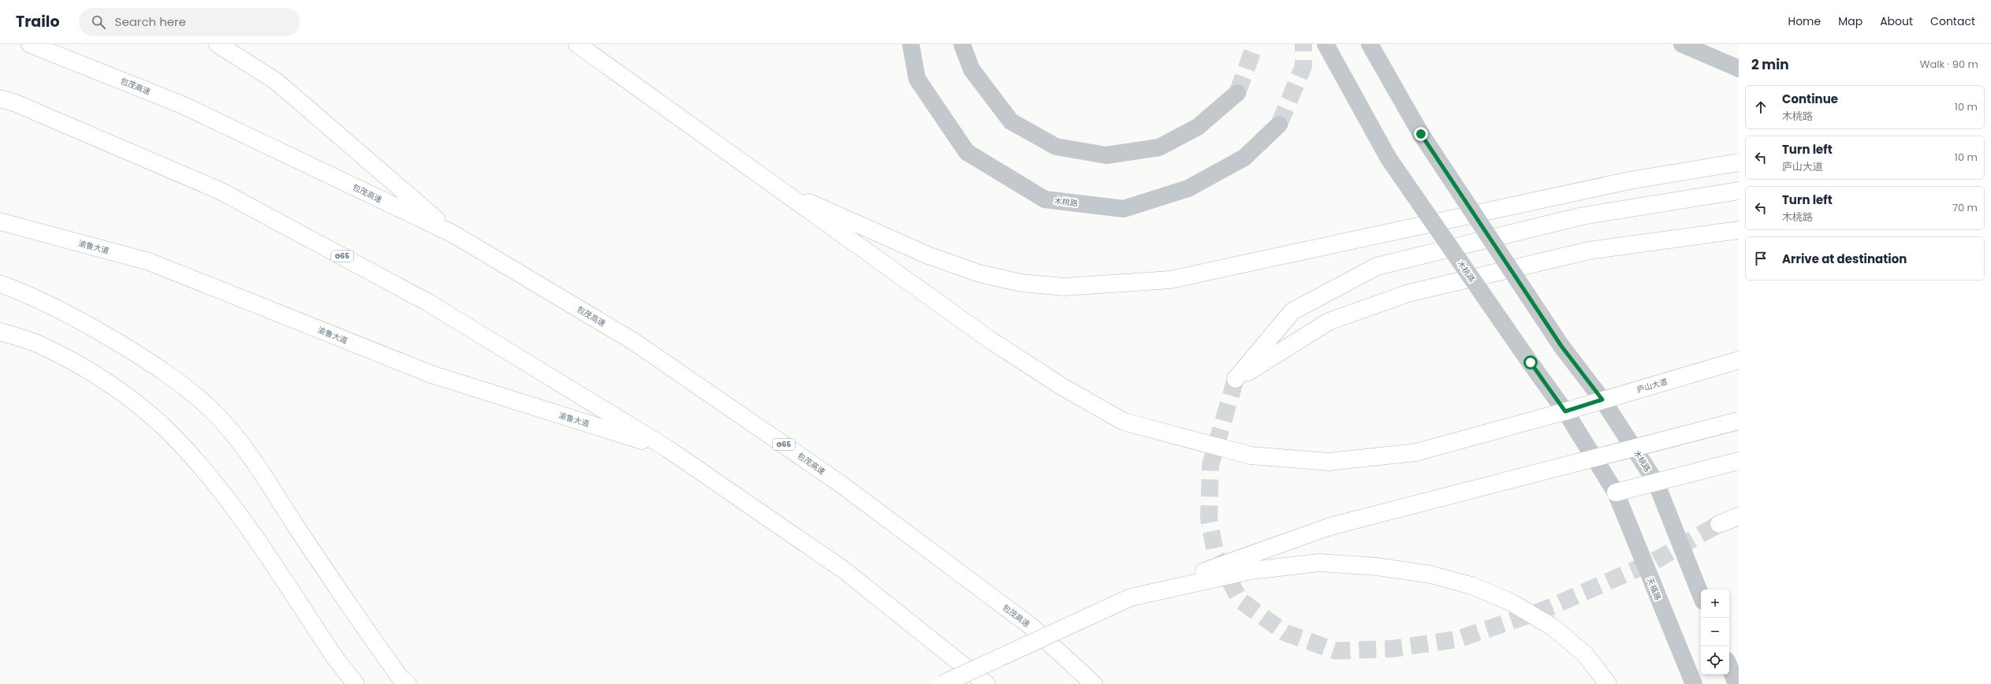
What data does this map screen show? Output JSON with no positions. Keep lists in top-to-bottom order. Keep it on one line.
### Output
{"streets":{"main road":["包茂高速","渝鲁大道","G65","庐山大道"],"street":["木桃路","天福路"]},"crossings":[["木桃路","庐山大道"],["木桃路","天福路"],["渝鲁大道","G65"]],"page":{"header":"Trailo","search":"Search here","nav":["Home","Map","About","Contact"],"heading":["2 min","Walk · 90 m"],"list":[["Continue","木桃路","10 m"],["Turn left","庐山大道","10 m"],["Turn left","木桃路","70 m"],"Arrive at destination"],"map_buttons":["+","−"]}}
